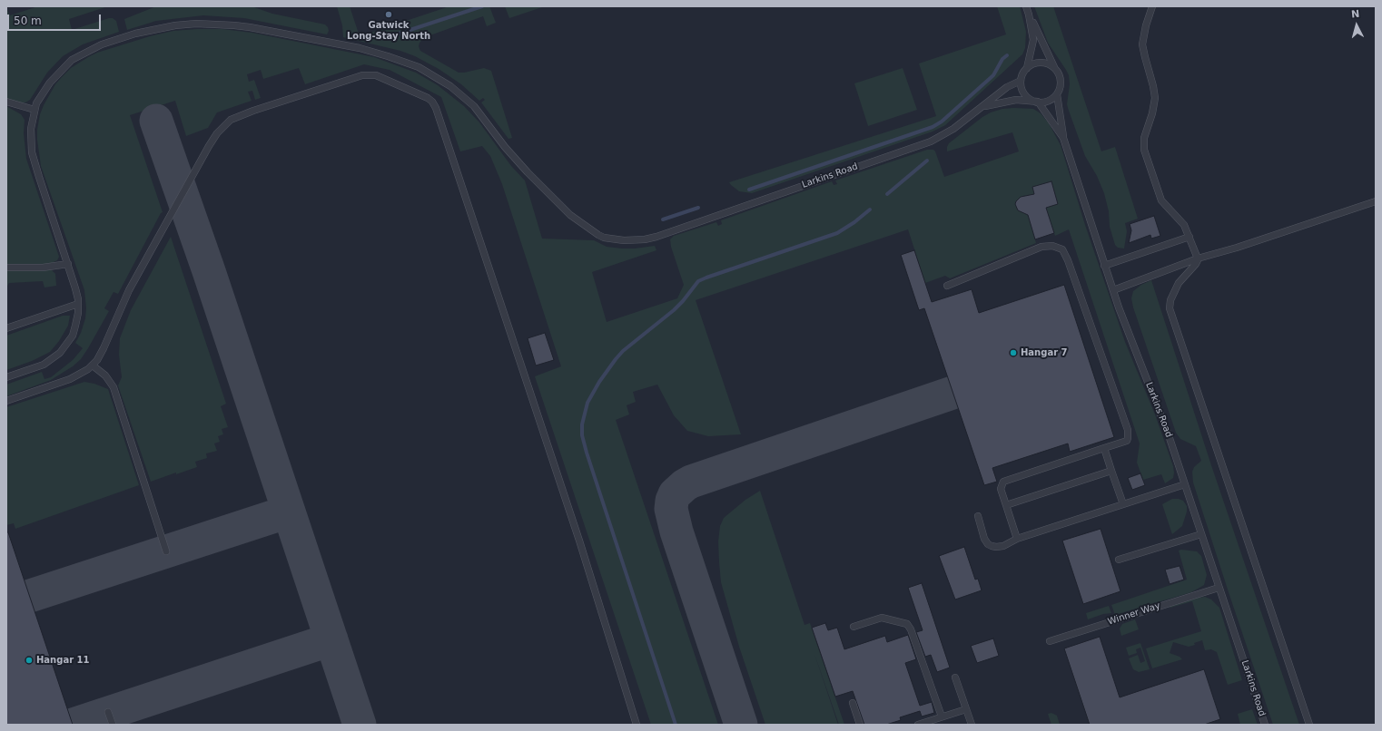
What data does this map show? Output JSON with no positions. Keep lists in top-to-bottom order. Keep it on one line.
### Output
{"streets":{"lane":["Larkins Road","Winner Way"]},"crossings":[["Larkins Road","Winner Way"]],"places":["Gatwick Long-Stay North","Hangar 7","Hangar 11"],"scale_bar":"50 m","north":"top"}
